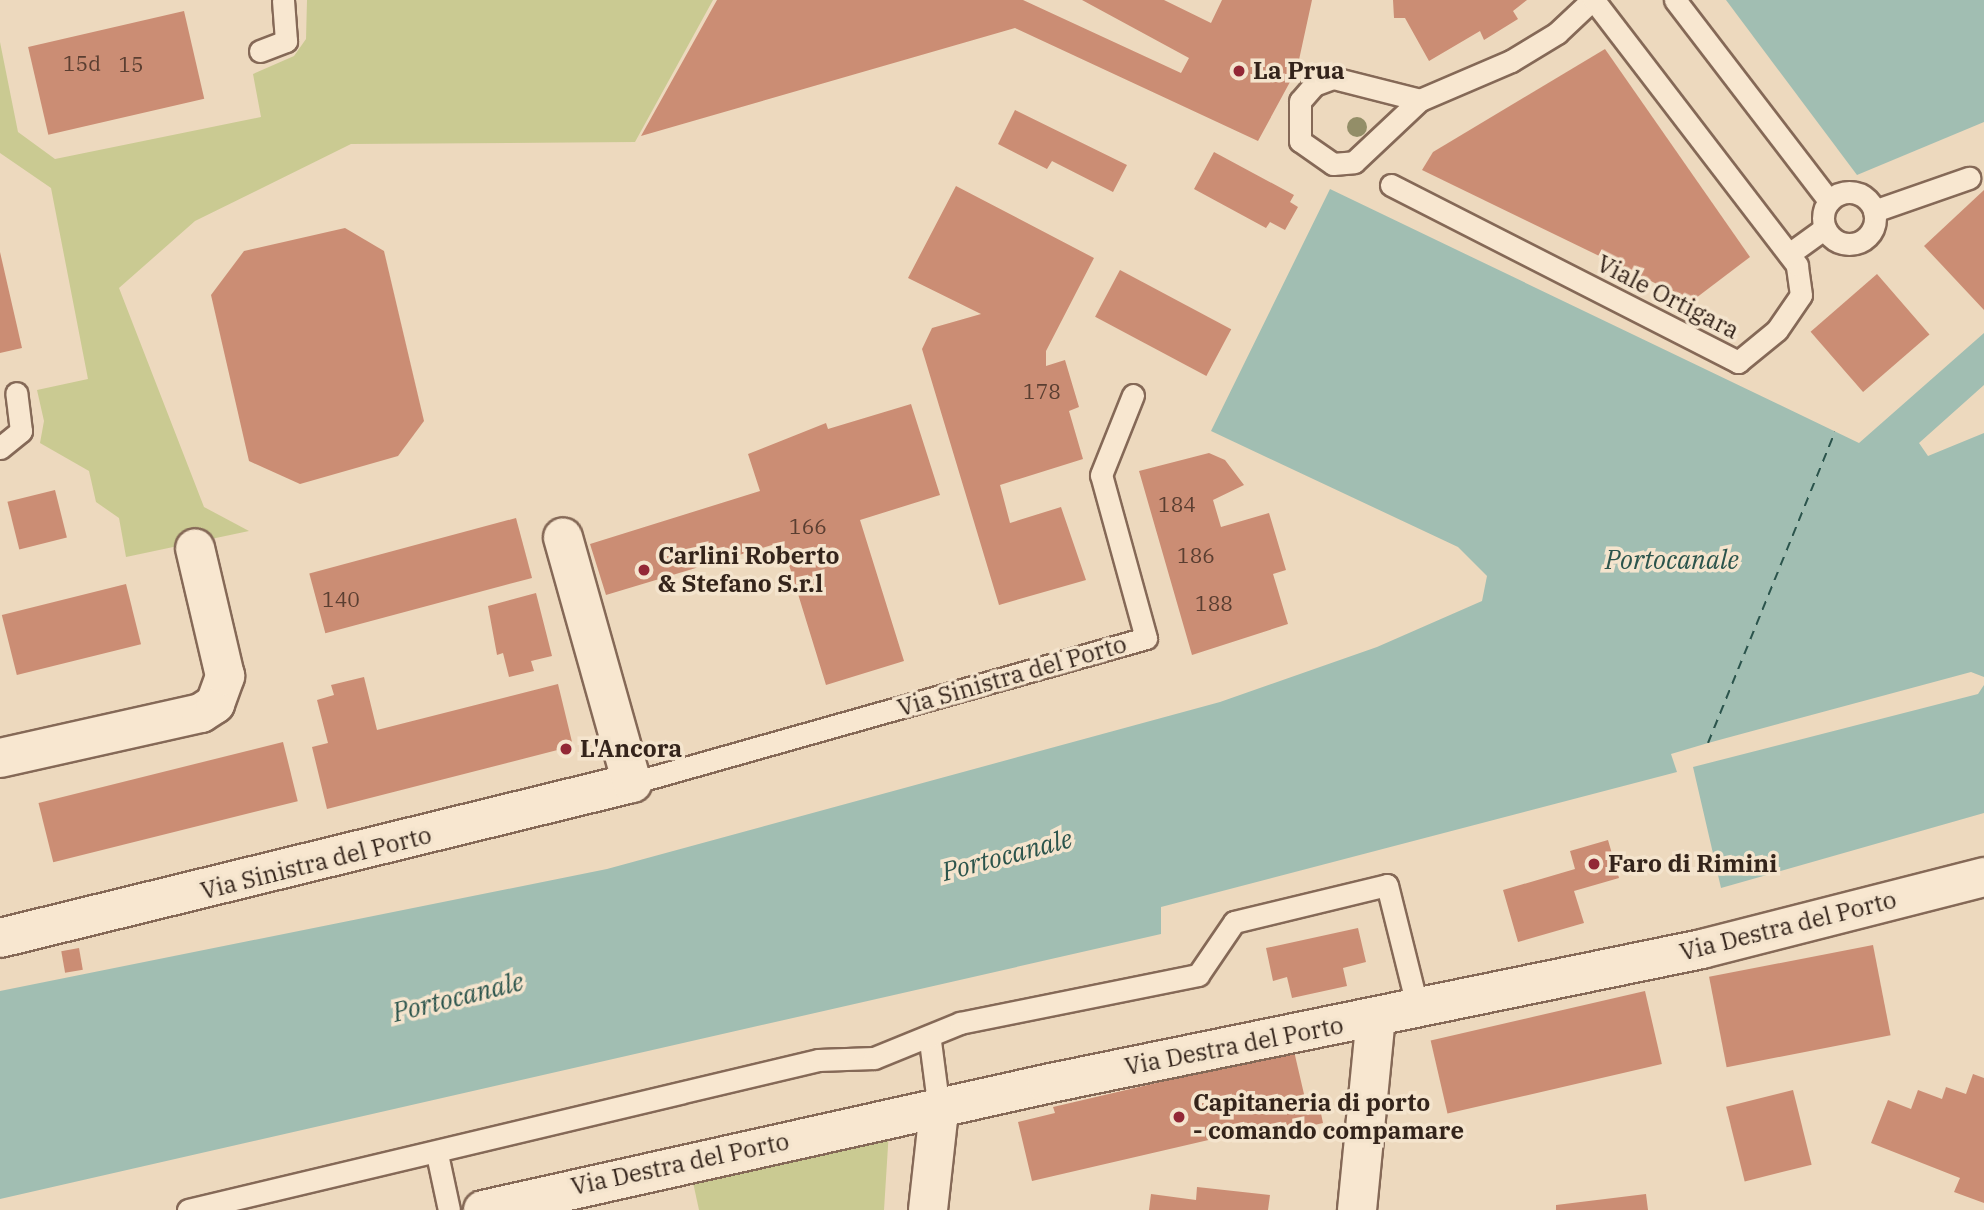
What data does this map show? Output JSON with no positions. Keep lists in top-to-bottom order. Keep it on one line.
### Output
{"streets":{"street":["Via Sinistra del Porto","Via Destra del Porto"],"lane":["Viale Ortigara"]},"water":["Portocanale"],"places":["La Prua","Carlini Roberto & Stefano S.r.l","L'Ancora","Faro di Rimini","Capitaneria di porto - comando compamare"],"house_numbers":["15d","15","178","184","166","186","140","188"]}
